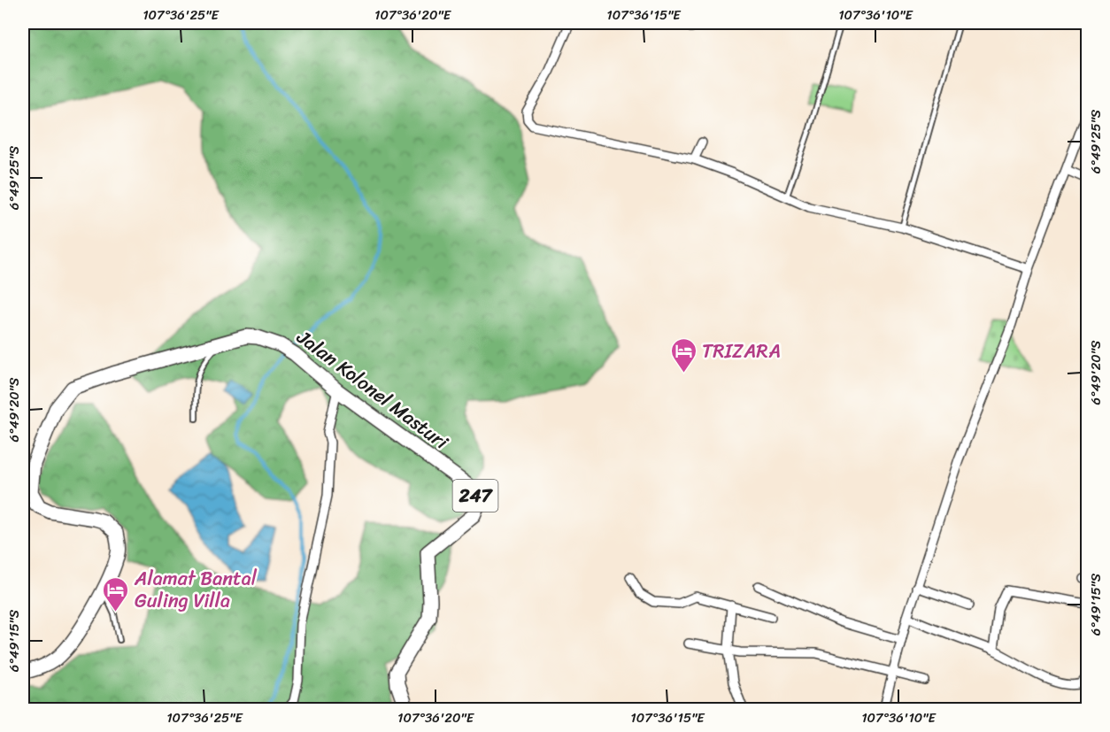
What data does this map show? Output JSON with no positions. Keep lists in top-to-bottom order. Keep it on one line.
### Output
{"streets":{"main road":["Jalan Kolonel Masturi","247"]},"places":{"hotel":["TRIZARA","Alamat Bantal Guling Villa"]},"coordinates":["107°36'25\"E","107°36'20\"E","107°36'15\"E","107°36'10\"E","6°49'25\"S","6°49'20\"S","6°49'15\"S"]}
